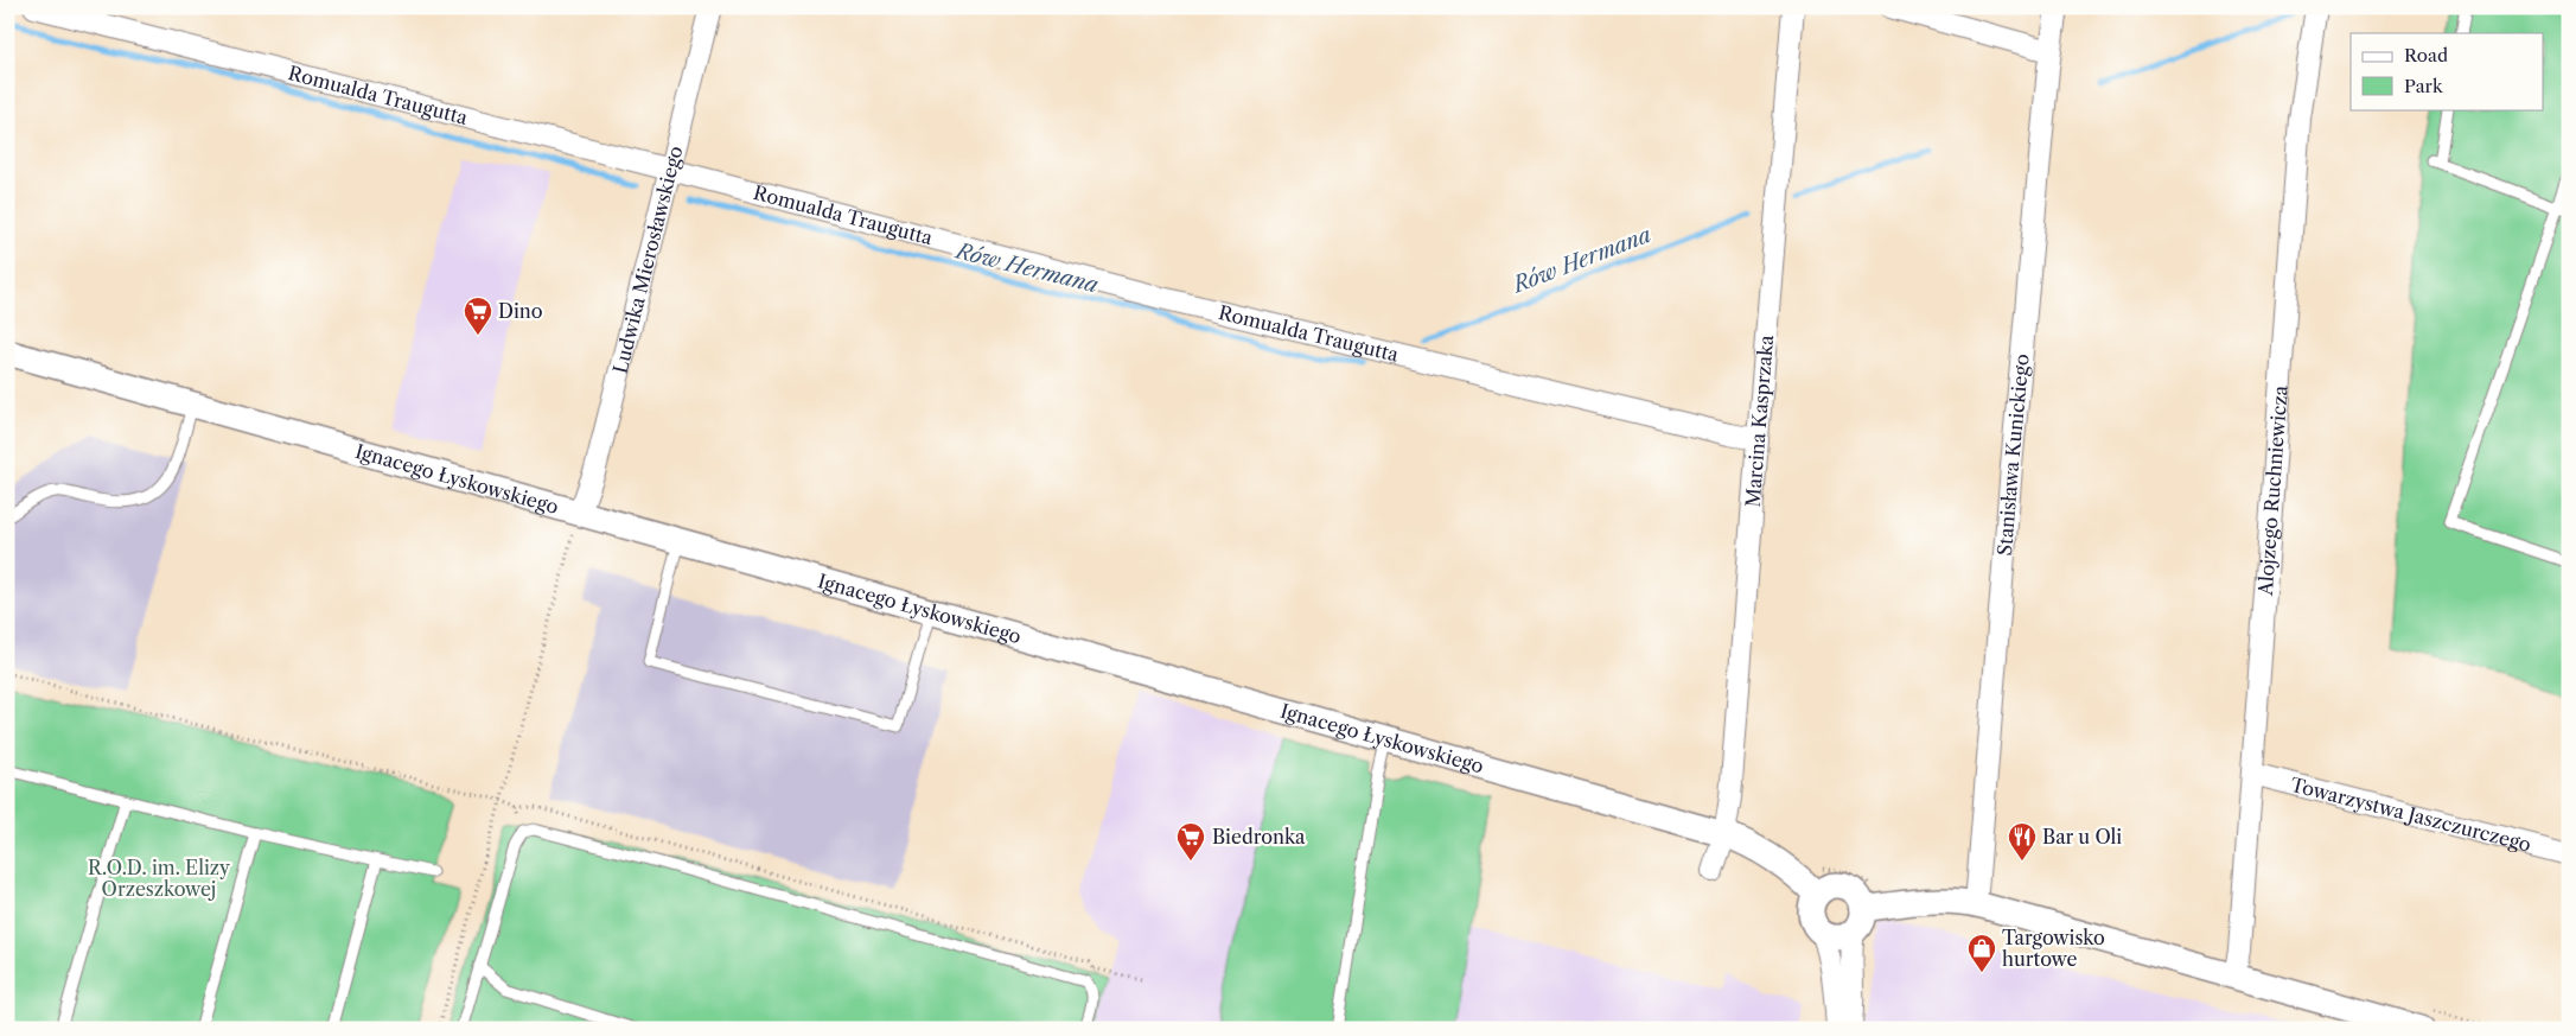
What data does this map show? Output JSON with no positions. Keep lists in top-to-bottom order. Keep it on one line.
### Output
{"streets":{"street":["Romualda Traugutta","Ludwika Mierosławskiego","Marcina Kasprzaka","Stanisława Kunickiego","Ignacego Łyskowskiego","Alojzego Ruchniewicza","Towarzystwa Jaszczurczego"]},"crossings":[["Romualda Traugutta","Ludwika Mierosławskiego"],["Romualda Traugutta","Marcina Kasprzaka"],["Ludwika Mierosławskiego","Ignacego Łyskowskiego"],["Marcina Kasprzaka","Ignacego Łyskowskiego"],["Alojzego Ruchniewicza","Towarzystwa Jaszczurczego"]],"water":["Rów Hermana"],"parks":["R.O.D. im. Elizy Orzeszkowej"],"places":{"supermarket":["Dino","Biedronka"],"restaurant":["Bar u Oli"],"shop":["Targowisko hurtowe"]},"legend":["Road","Park"]}
